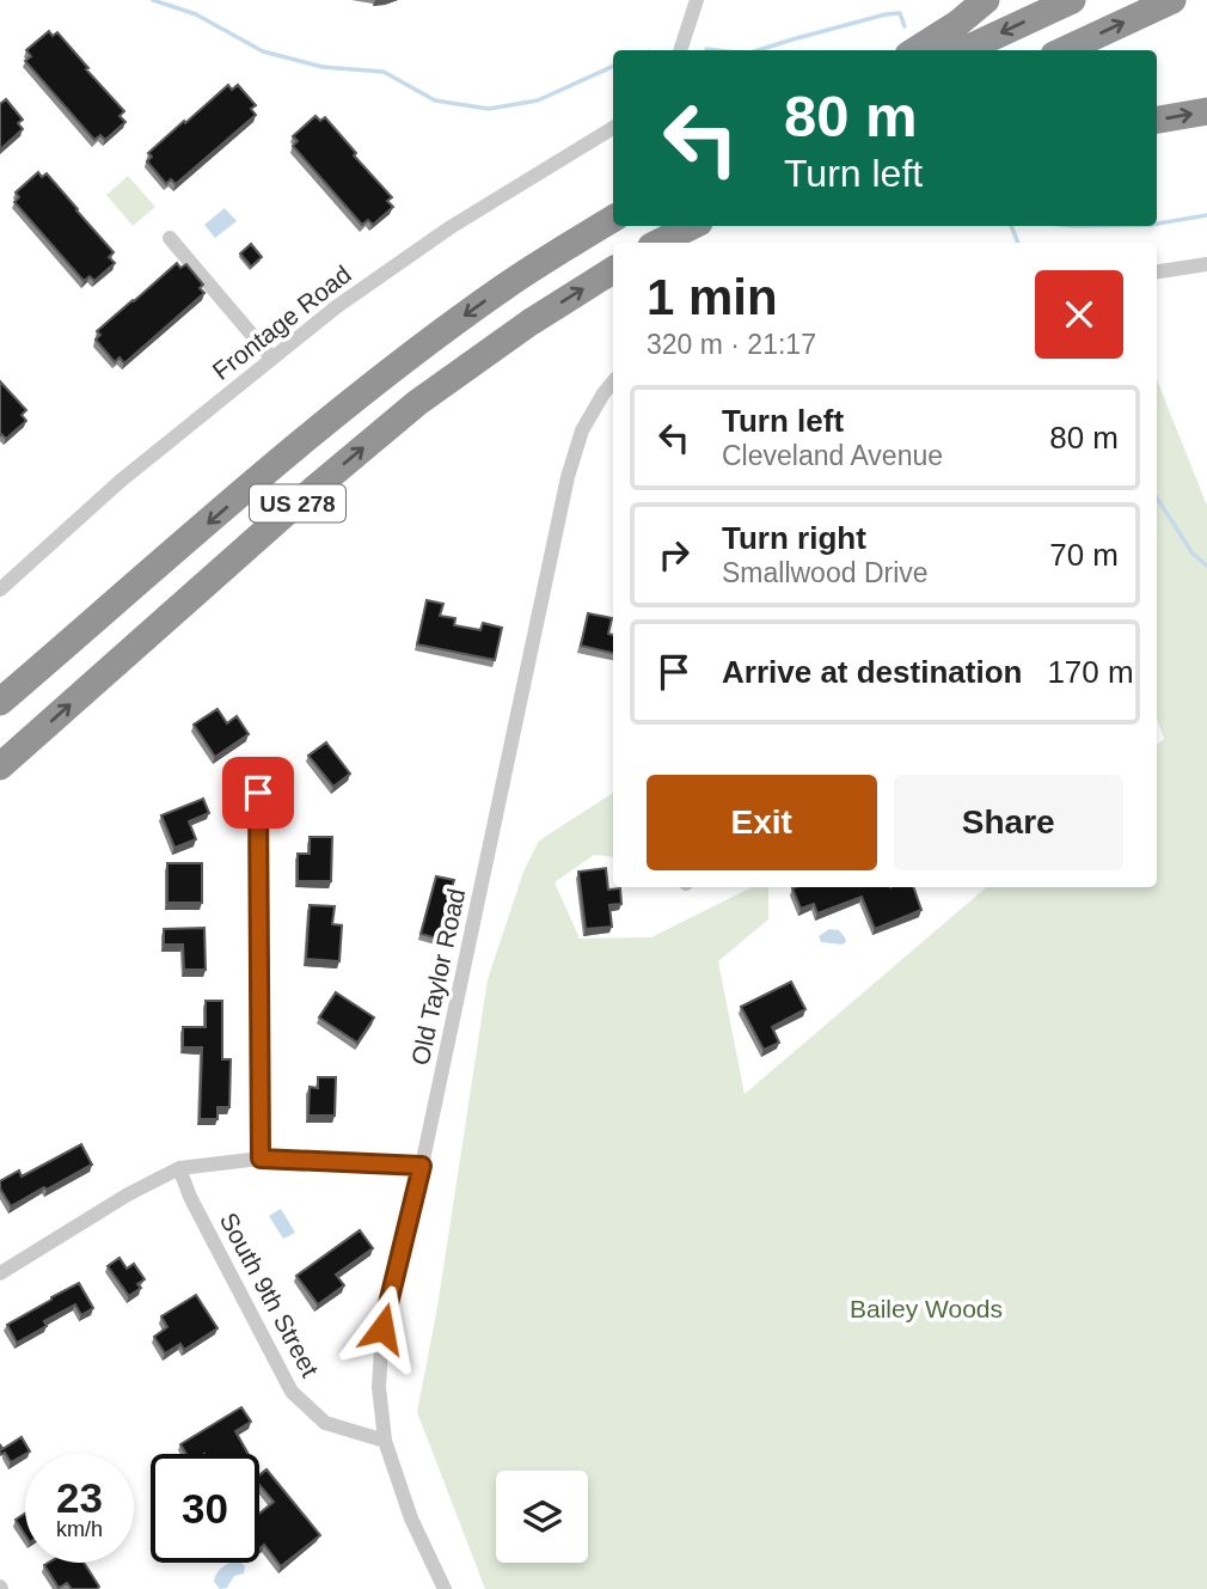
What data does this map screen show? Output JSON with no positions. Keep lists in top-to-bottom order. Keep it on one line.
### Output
{"streets":{"highway":["US 278"],"street":["Frontage Road","Old Taylor Road","South 9th Street"]},"crossings":[["Old Taylor Road","South 9th Street"]],"parks":["Bailey Woods"],"page":{"turn":["80 m","Turn left"],"heading":["1 min","320 m · 21:17"],"list":[{"name":"Turn left","note":"Cleveland Avenue","value":"80 m"},{"name":"Turn right","note":"Smallwood Drive","value":"70 m"},{"name":"Arrive at destination","value":"170 m"}],"buttons":["Exit","Share"],"speed":"23 km/h","limit":"30"}}
